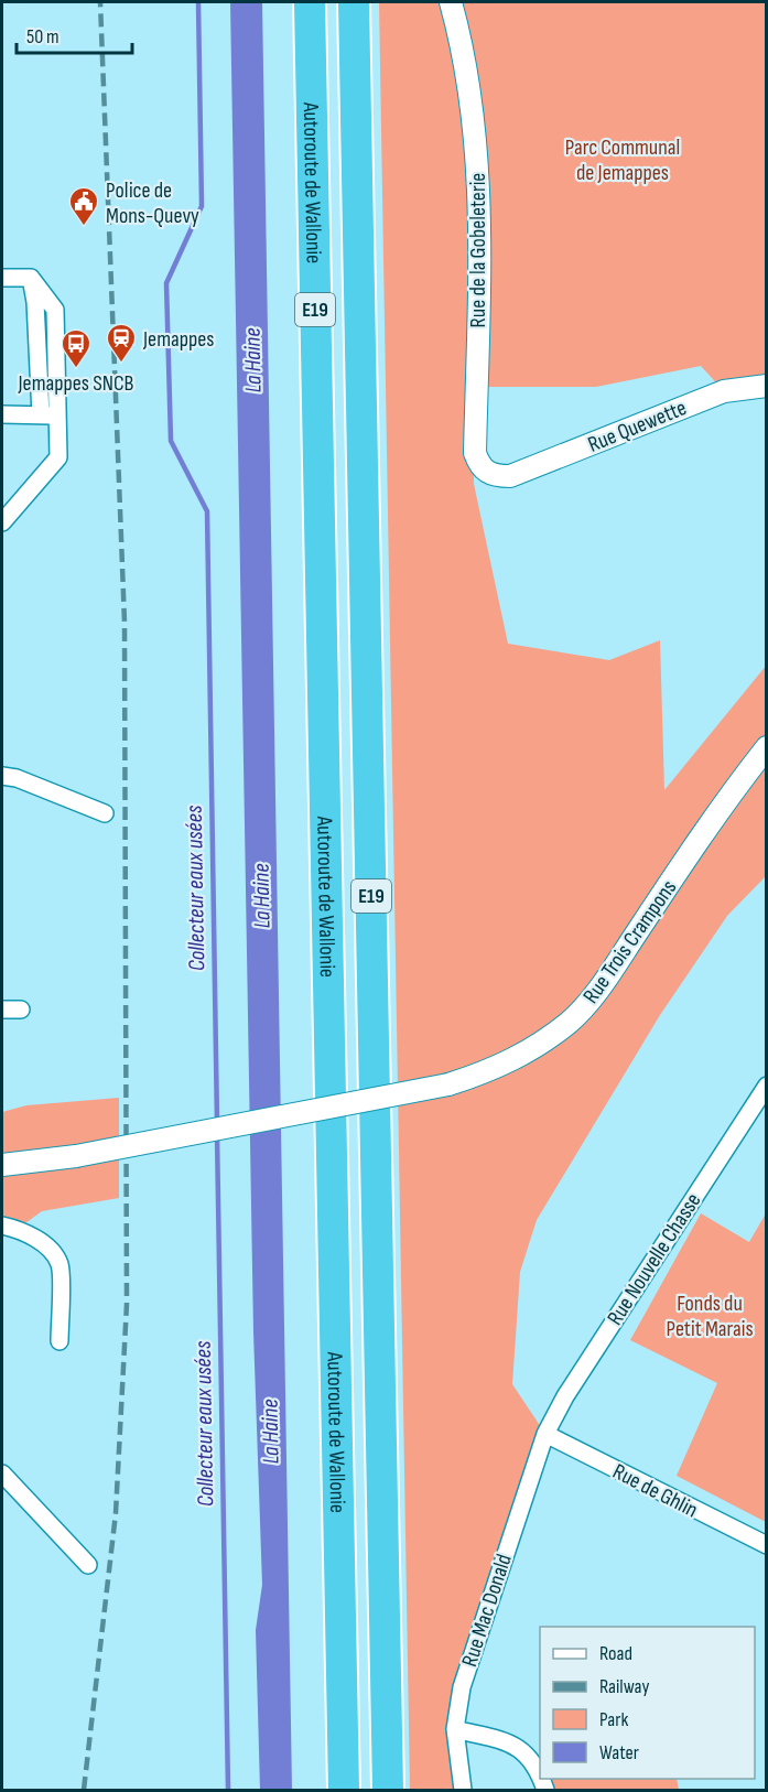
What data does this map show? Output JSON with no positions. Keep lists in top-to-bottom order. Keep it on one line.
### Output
{"streets":{"highway":["Autoroute de Wallonie","E19"],"street":["Rue de la Gobeleterie","Rue Quewette","Rue Trois Crampons","Rue Nouvelle Chasse","Rue de Ghlin","Rue Mac Donald"]},"crossings":[["Rue de la Gobeleterie","Rue Quewette"],["Rue Nouvelle Chasse","Rue de Ghlin"],["Rue Nouvelle Chasse","Rue Mac Donald"],["Rue de Ghlin","Rue Mac Donald"]],"water":["La Haine","Collecteur eaux usées"],"parks":["Parc Communal de Jemappes","Fonds du Petit Marais"],"places":{"public building":["Police de Mons-Quevy"],"station":["Jemappes"],"bus stop":["Jemappes SNCB"]},"legend":["Road","Railway","Park","Water"],"scale_bar":"50 m"}
